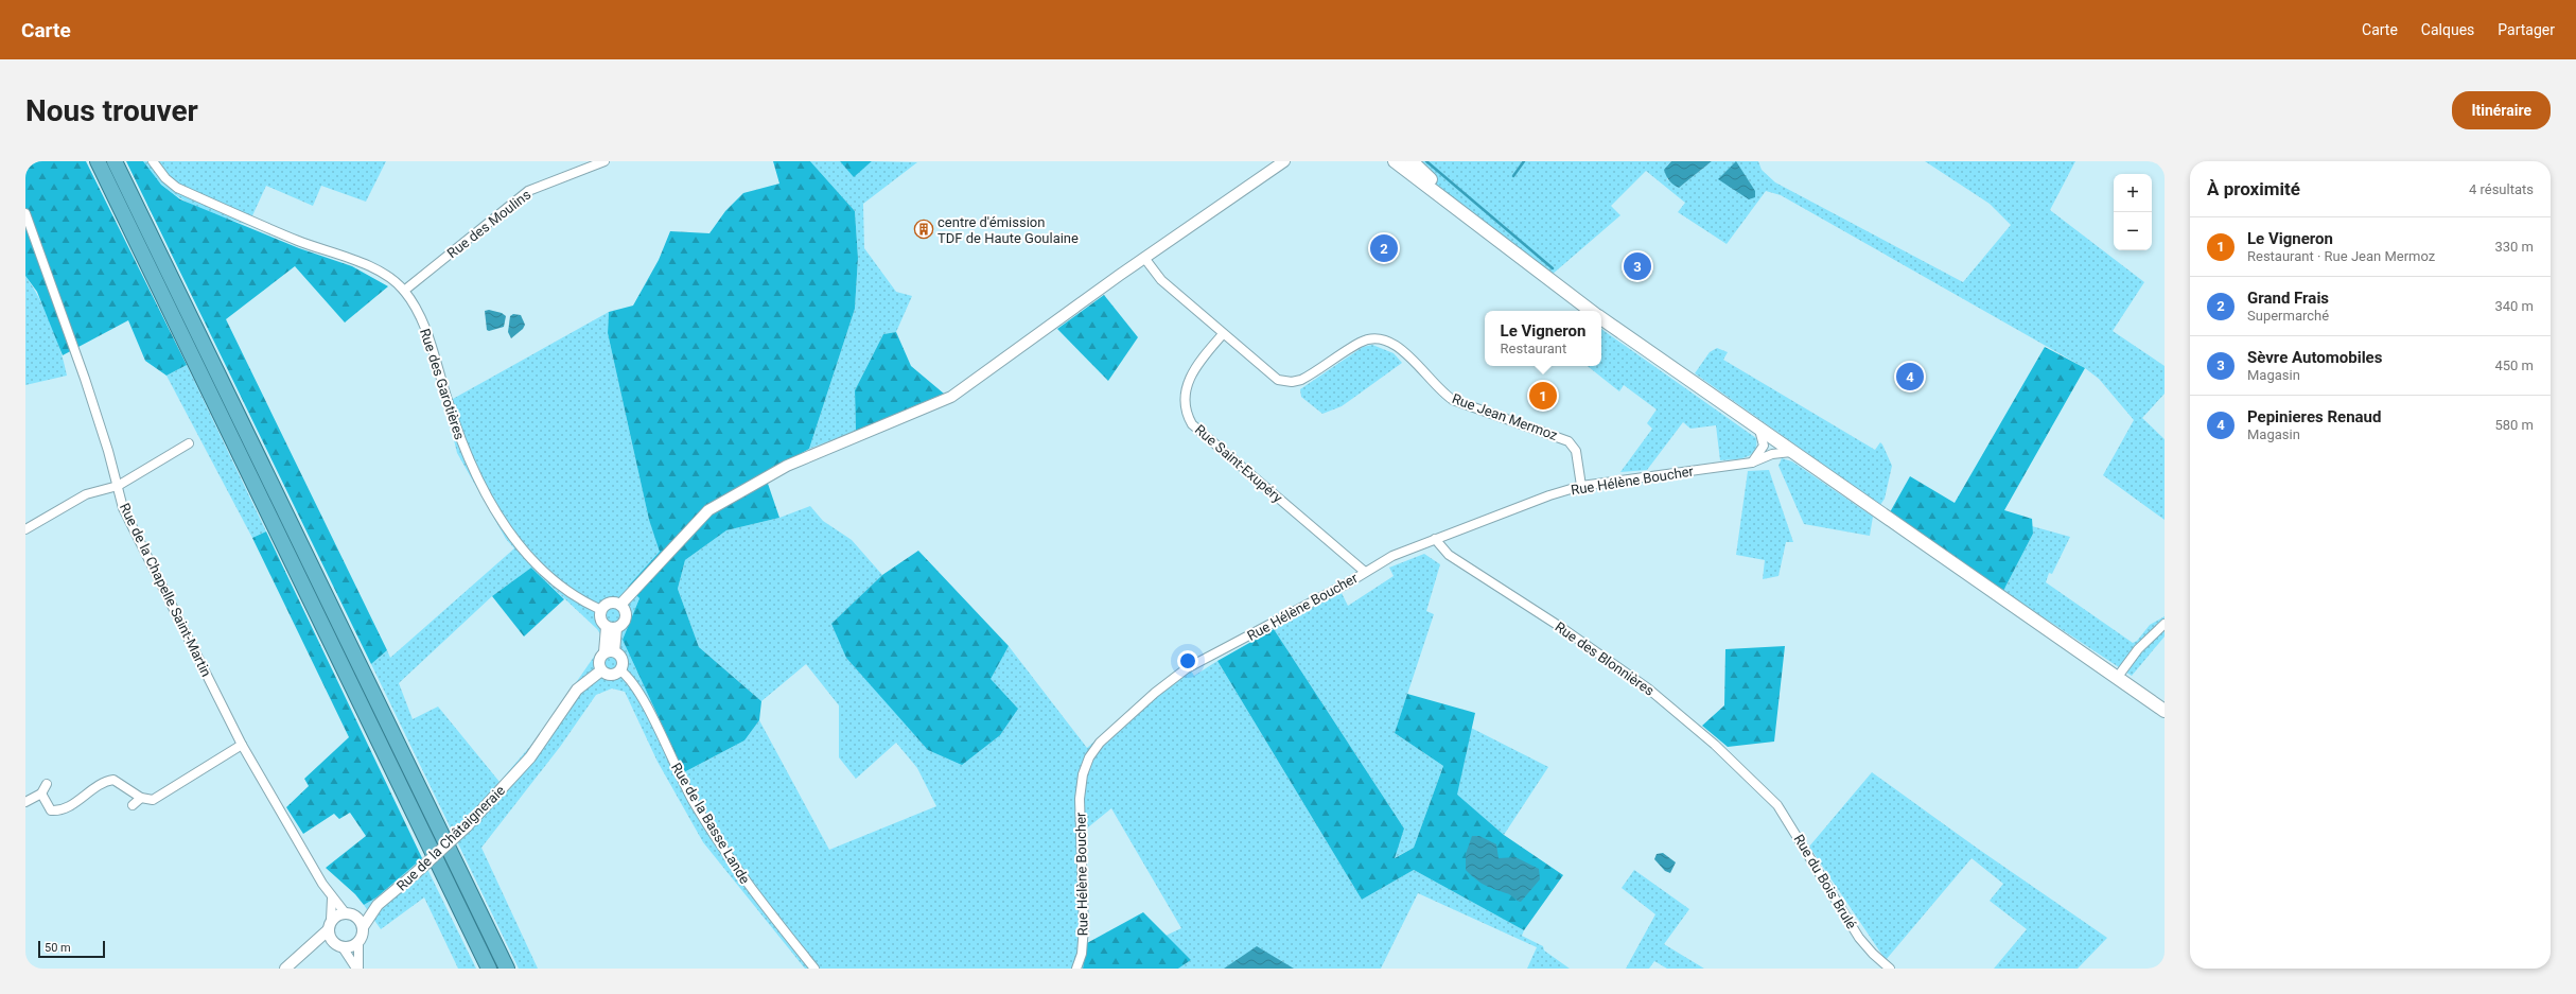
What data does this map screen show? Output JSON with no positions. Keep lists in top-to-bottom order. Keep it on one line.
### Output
{"streets":{"street":["Rue des Moulins","Rue des Garotières","Rue Jean Mermoz","Rue Saint-Exupéry","Rue Hélène Boucher","Rue de la Chapelle Saint-Martin","Rue des Blonnières","Rue de la Basse Lande","Rue de la Châtaigneraie","Rue du Bois Brulé"]},"crossings":[["Rue des Moulins","Rue des Garotières"],["Rue Jean Mermoz","Rue Saint-Exupéry"],["Rue Jean Mermoz","Rue Hélène Boucher"],["Rue Saint-Exupéry","Rue Hélène Boucher"],["Rue Hélène Boucher","Rue des Blonnières"],["Rue de la Chapelle Saint-Martin","Rue de la Châtaigneraie"],["Rue des Blonnières","Rue du Bois Brulé"],["Rue de la Basse Lande","Rue de la Châtaigneraie"]],"places":{"building":["centre d'émission TDF de Haute Goulaine"]},"scale_bar":"50 m","page":{"header":"Carte","nav":["Carte","Calques","Partager"],"buttons":"Itinéraire","title":"Nous trouver","heading":["À proximité","4 résultats"],"map_buttons":["+","−"],"list":[{"mark":"1","name":"Le Vigneron","note":"Restaurant · Rue Jean Mermoz","value":"330 m"},{"mark":"2","name":"Grand Frais","note":"Supermarché","value":"340 m"},{"mark":"3","name":"Sèvre Automobiles","note":"Magasin","value":"450 m"},{"mark":"4","name":"Pepinieres Renaud","note":"Magasin","value":"580 m"}],"pins":["2","3","4","1"],"popup":["Le Vigneron","Restaurant"],"scale":"50 m"}}
